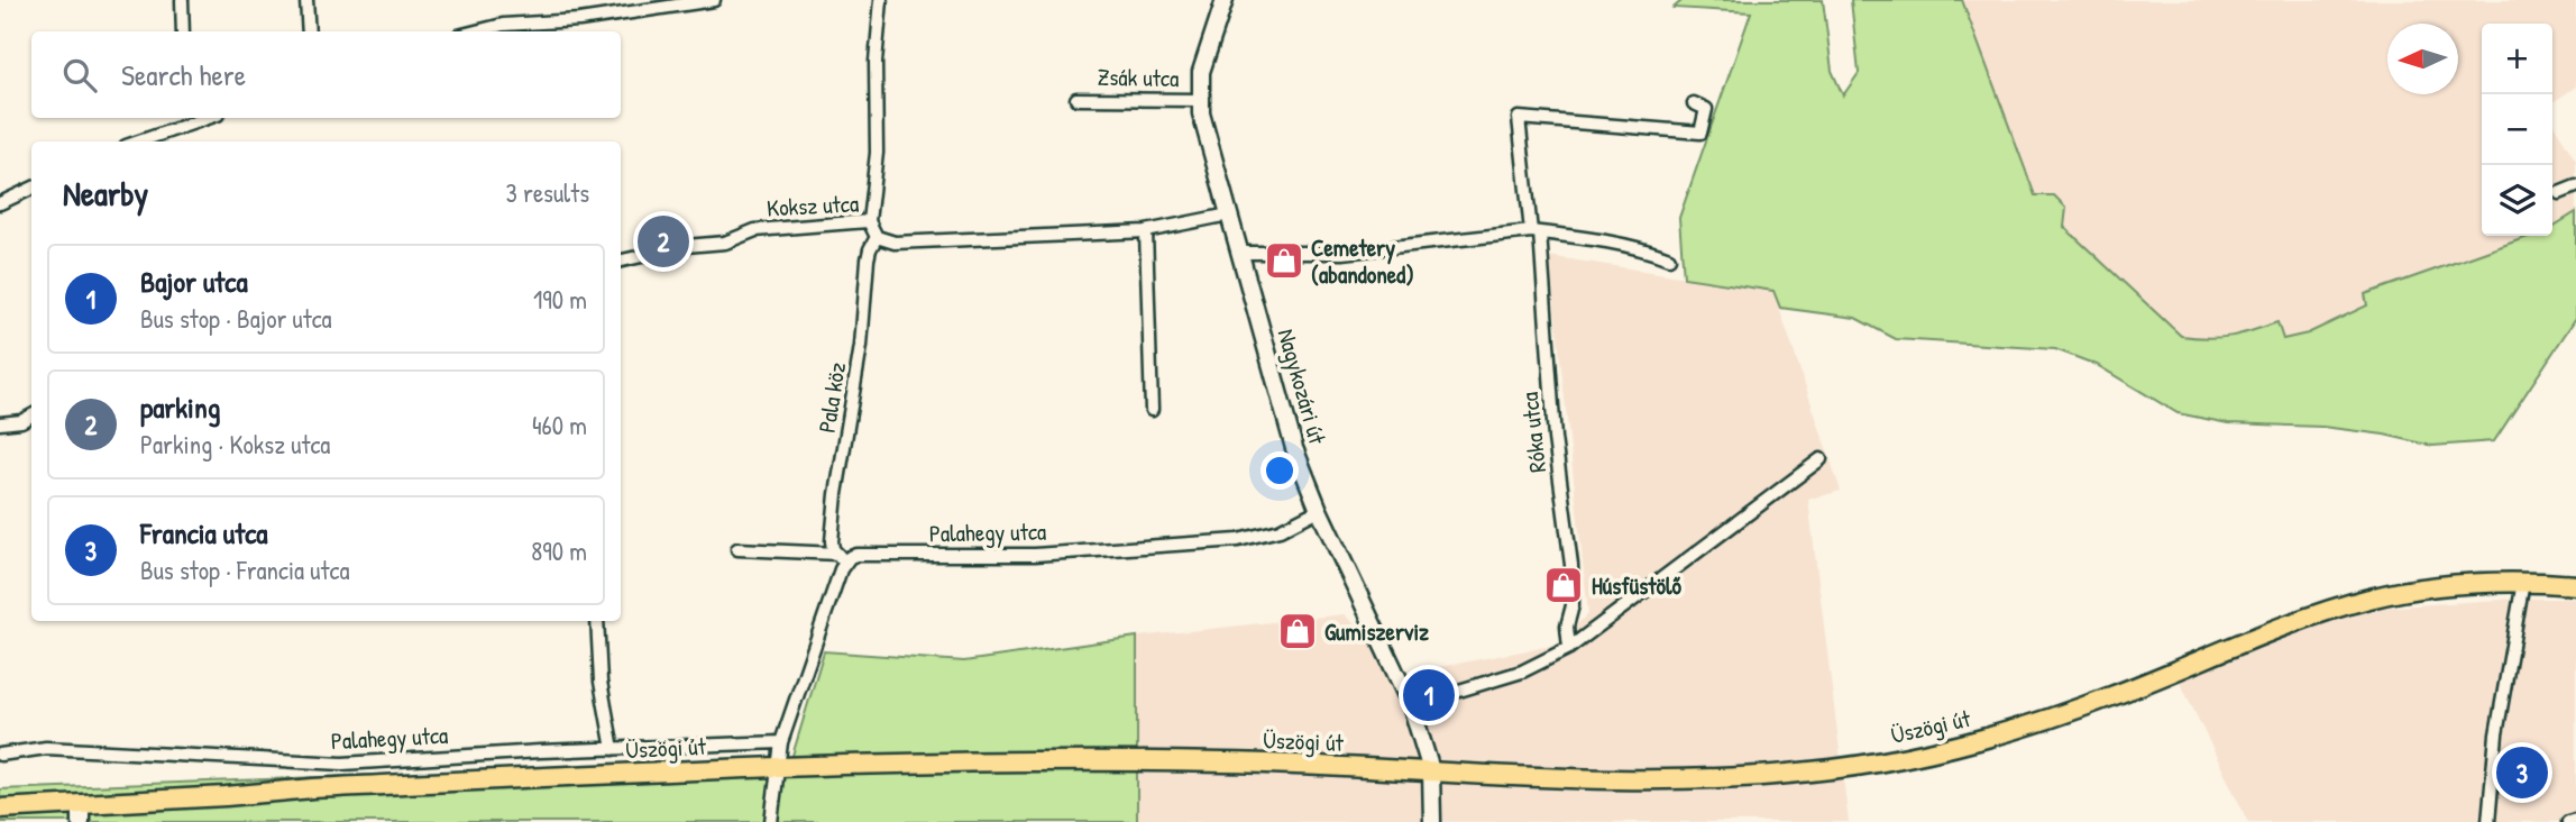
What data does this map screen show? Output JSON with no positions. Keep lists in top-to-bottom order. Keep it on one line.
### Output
{"streets":{"main road":["Üszögi út"],"street":["Zsák utca","Koksz utca","Nagykozári út","Pala köz","Róka utca","Palahegy utca"]},"crossings":[["Zsák utca","Nagykozári út"],["Koksz utca","Nagykozári út"],["Koksz utca","Pala köz"],["Nagykozári út","Palahegy utca"],["Nagykozári út","Üszögi út"],["Pala köz","Palahegy utca"]],"places":{"shop":["Cemetery (abandoned)","Húsfüstölő","Gumiszerviz"]},"north":"left","page":{"map_buttons":["+","−"],"search":"Search here","heading":["Nearby","3 results"],"pins":["2","1","3"],"list":[{"mark":"1","name":"Bajor utca","note":"Bus stop · Bajor utca","value":"190 m"},{"mark":"2","name":"parking","note":"Parking · Koksz utca","value":"460 m"},{"mark":"3","name":"Francia utca","note":"Bus stop · Francia utca","value":"890 m"}]}}
